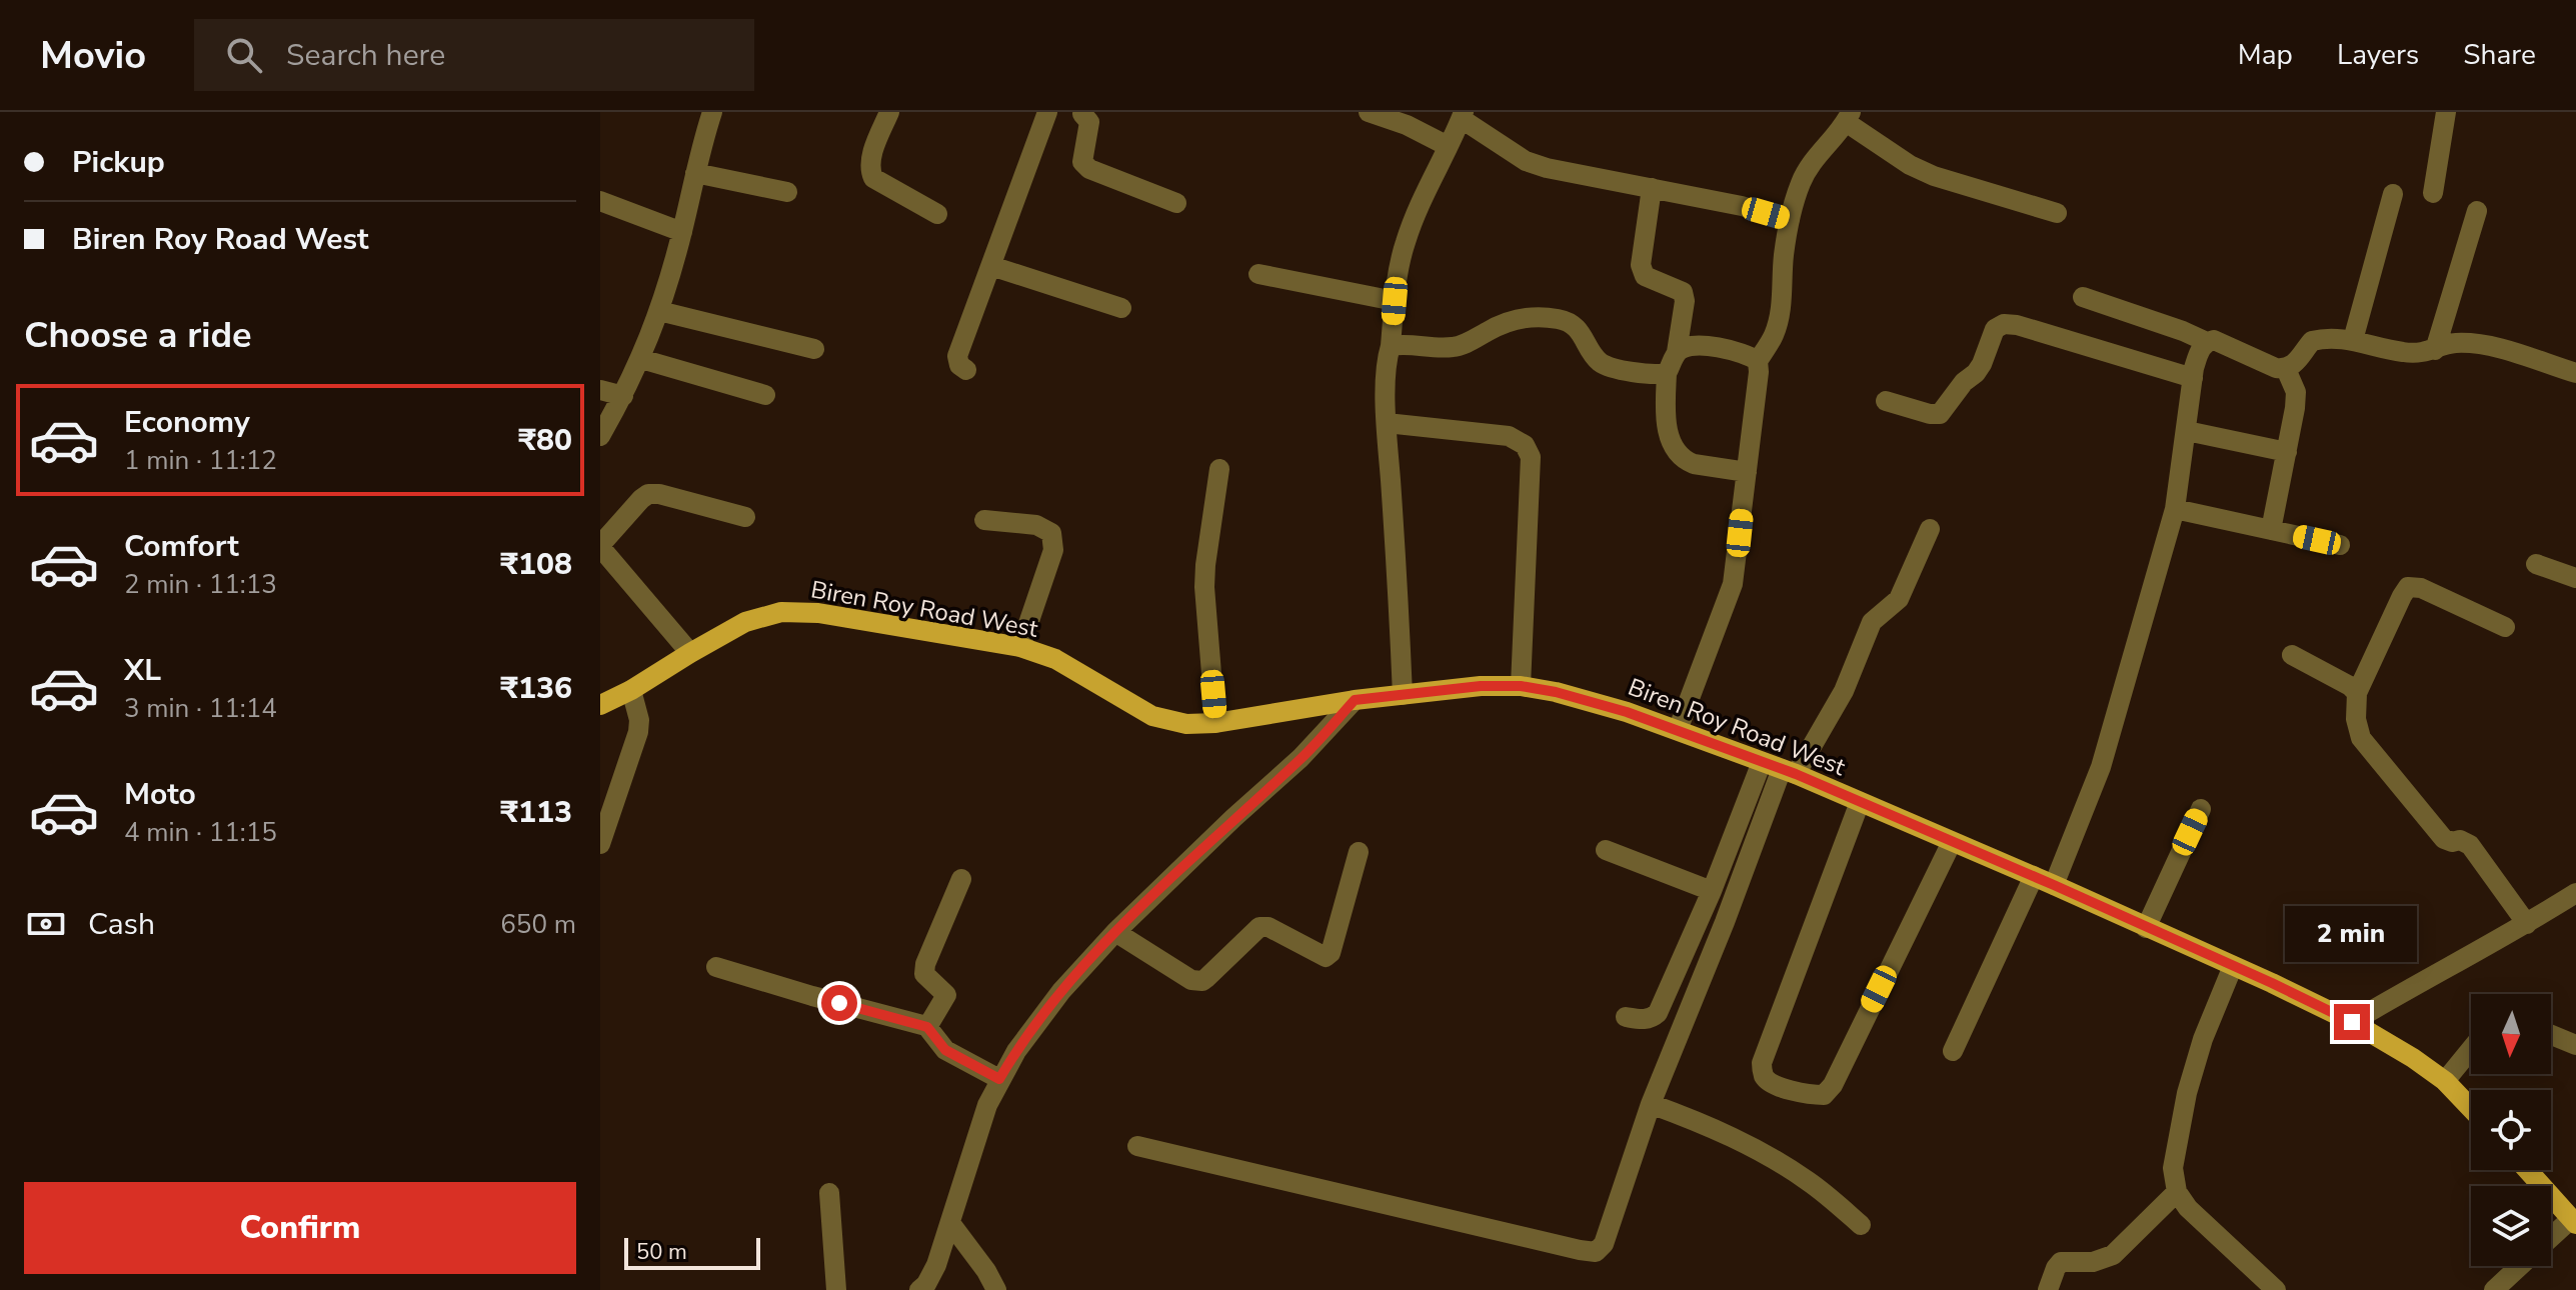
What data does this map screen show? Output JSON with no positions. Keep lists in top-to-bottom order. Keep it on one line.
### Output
{"streets":{"main road":["Biren Roy Road West"]},"scale_bar":"50 m","north":"bottom","page":{"header":"Movio","search":"Search here","nav":["Map","Layers","Share"],"banner":["Pickup","Biren Roy Road West"],"heading":"Choose a ride","list":[{"name":"Economy","note":"1 min · 11:12","value":"₹80"},{"name":"Comfort","note":"2 min · 11:13","value":"₹108"},{"name":"XL","note":"3 min · 11:14","value":"₹136"},{"name":"Moto","note":"4 min · 11:15","value":"₹113"}],"pay":["Cash","650 m"],"bubble":"2 min","buttons":"Confirm","scale":"50 m"}}
